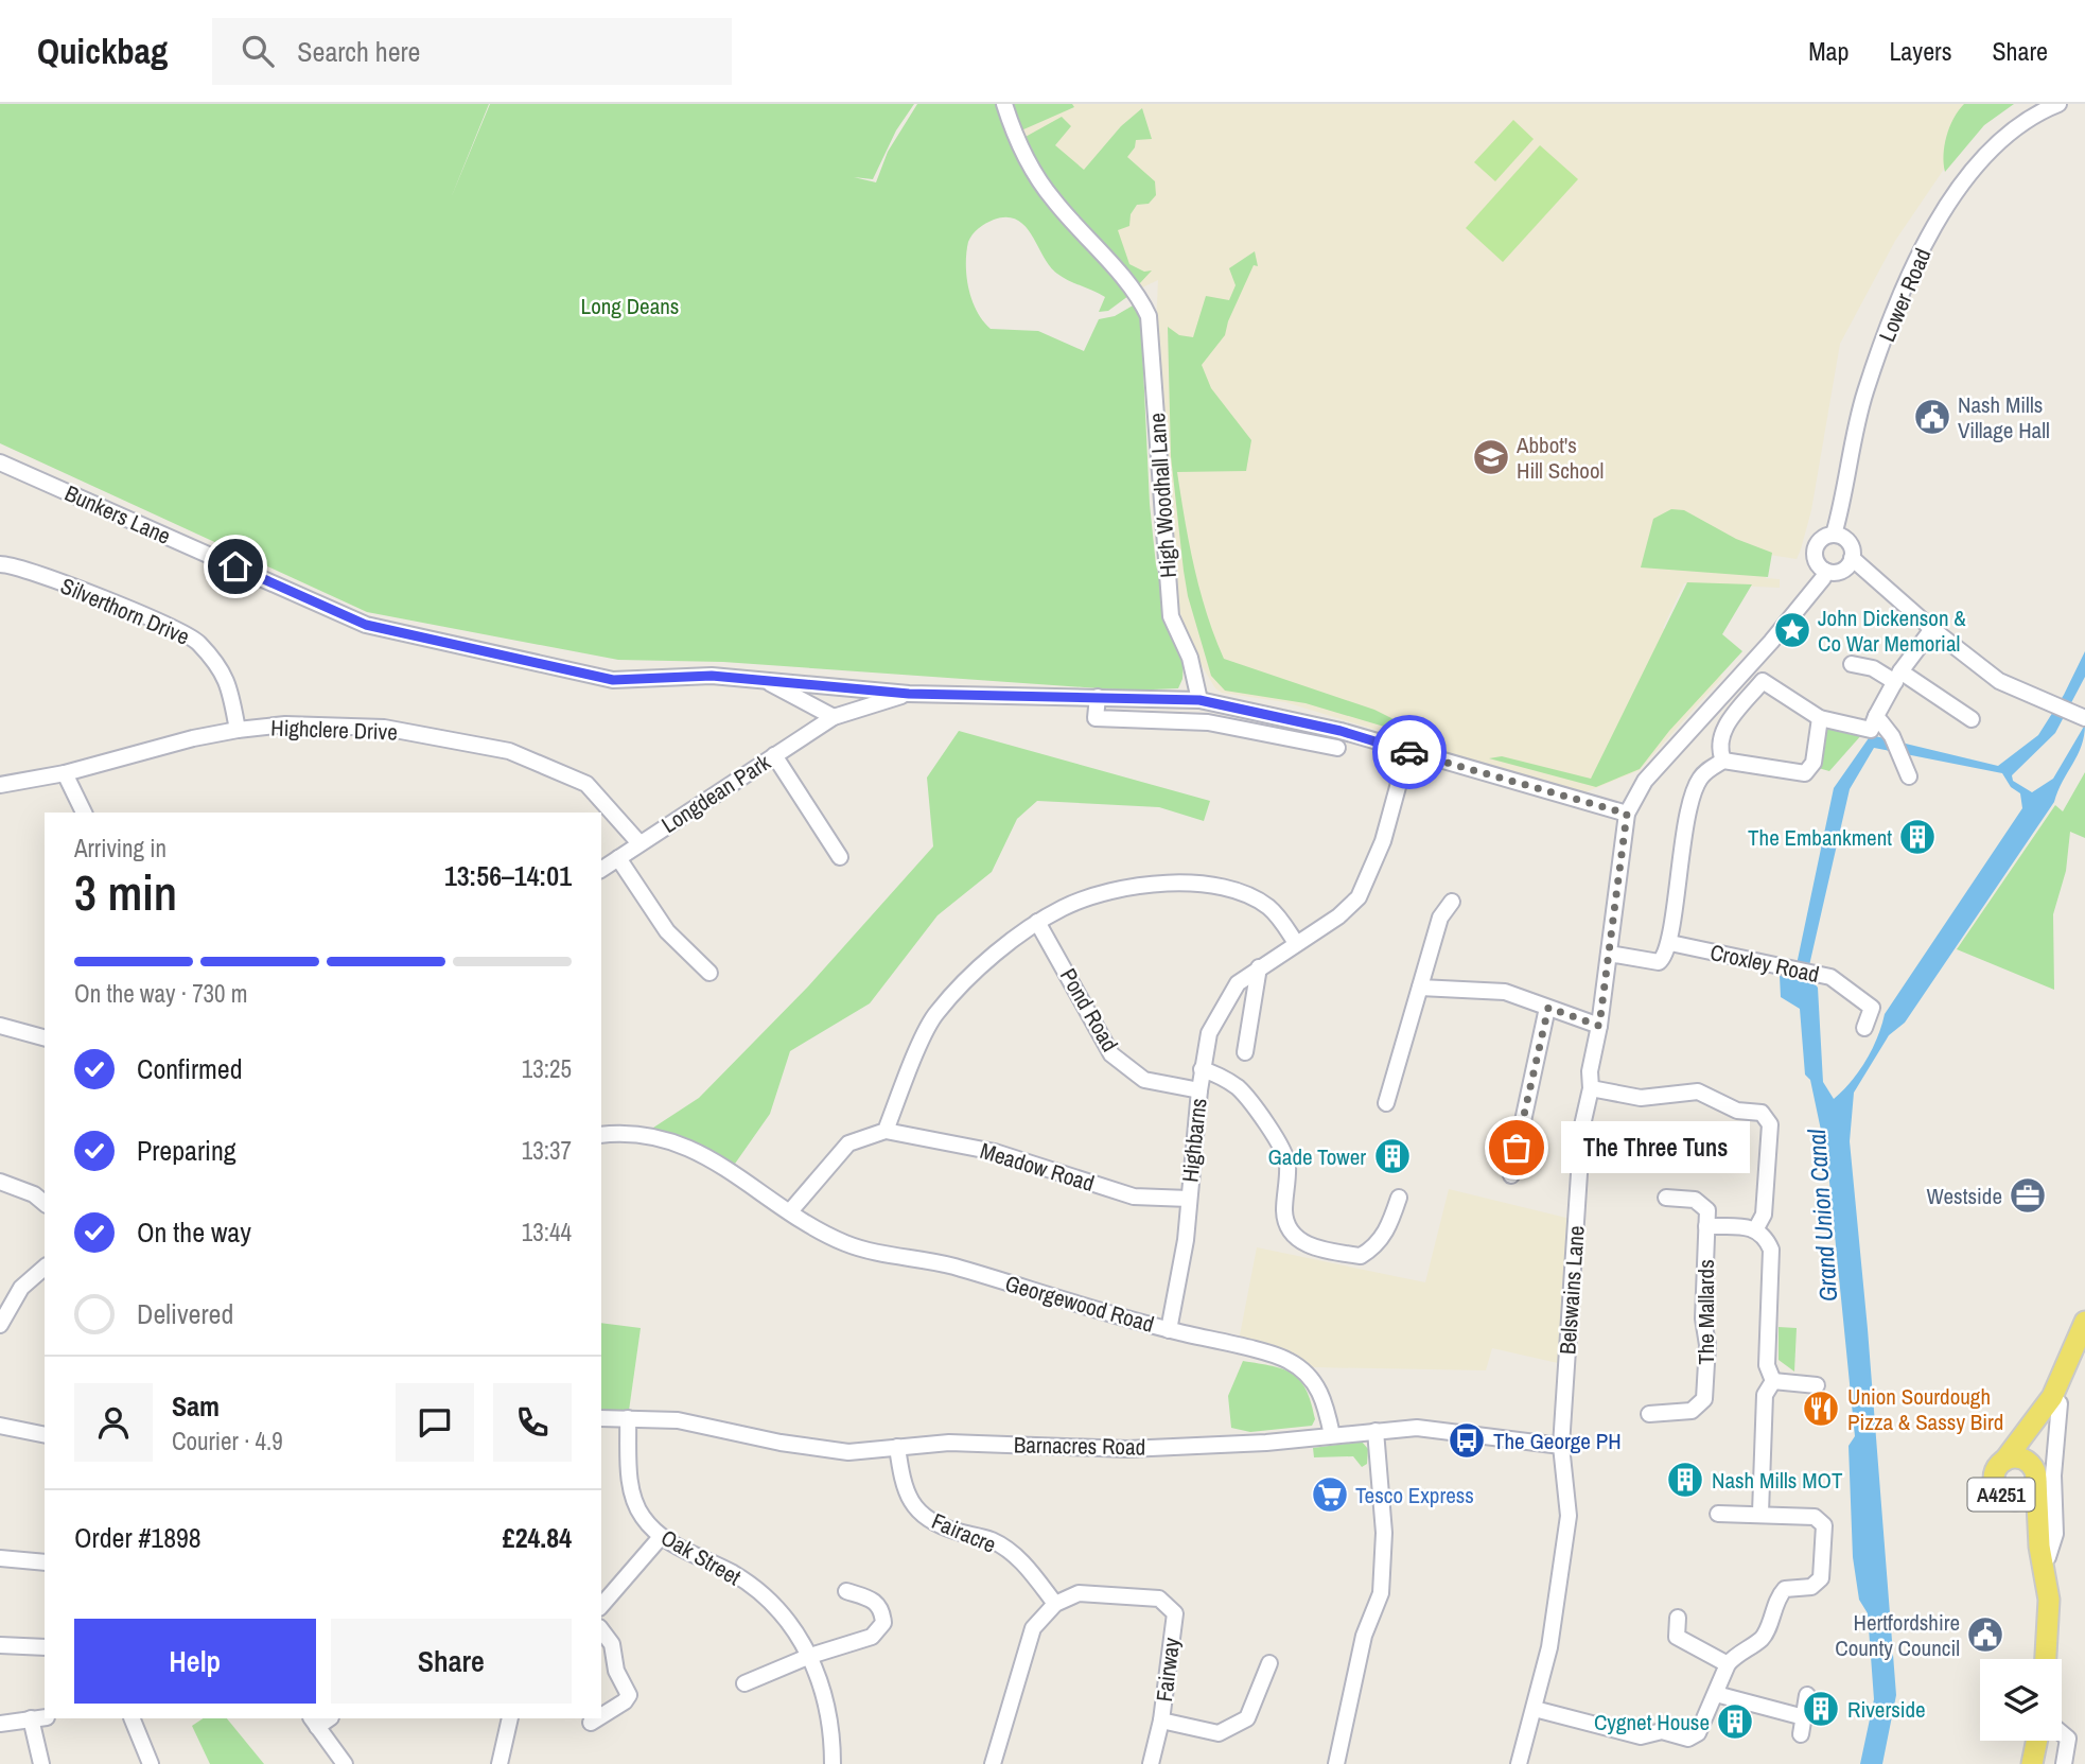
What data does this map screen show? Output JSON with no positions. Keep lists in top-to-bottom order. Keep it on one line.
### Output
{"streets":{"main road":["A4251"],"street":["Lower Road","High Woodhall Lane","Bunkers Lane","Silverthorn Drive","Highclere Drive","Longdean Park","Croxley Road","Pond Road","Highbarns","Meadow Road","Belswains Lane","Georgewood Road","The Mallards","Barnacres Road","Fairacre","Oak Street","Fairway"]},"crossings":[["High Woodhall Lane","Bunkers Lane"],["Bunkers Lane","Longdean Park"],["Bunkers Lane","Highbarns"],["Bunkers Lane","Belswains Lane"],["Silverthorn Drive","Highclere Drive"],["Highclere Drive","Longdean Park"],["Pond Road","Highbarns"],["Highbarns","Meadow Road"],["Highbarns","Georgewood Road"],["Belswains Lane","Barnacres Road"],["Georgewood Road","Barnacres Road"],["Barnacres Road","Fairacre"],["Barnacres Road","Oak Street"],["Fairacre","Fairway"]],"water":["Grand Union Canal"],"parks":["Long Deans"],"places":{"public building":["Nash Mills Village Hall","Hertfordshire County Council"],"school or university":["Abbot's Hill School"],"place":["John Dickenson & Co War Memorial"],"building":["The Embankment","Gade Tower","Nash Mills MOT","Riverside","Cygnet House"],"other":["The Three Tuns"],"office":["Westside"],"restaurant":["Union Sourdough Pizza & Sassy Bird"],"bus stop":["The George PH"],"supermarket":["Tesco Express"]},"page":{"header":"Quickbag","search":"Search here","nav":["Map","Layers","Share"],"heading":["3 min","Arriving in","13:56–14:01"],"panel":["Sam","Courier · 4.9","Order #1898","£24.84"],"bar":"On the way · 730 m","list":[["Confirmed","13:25"],["Preparing","13:37"],["On the way","13:44"],"Delivered"],"bubble":"The Three Tuns","buttons":["Help","Share"]}}
